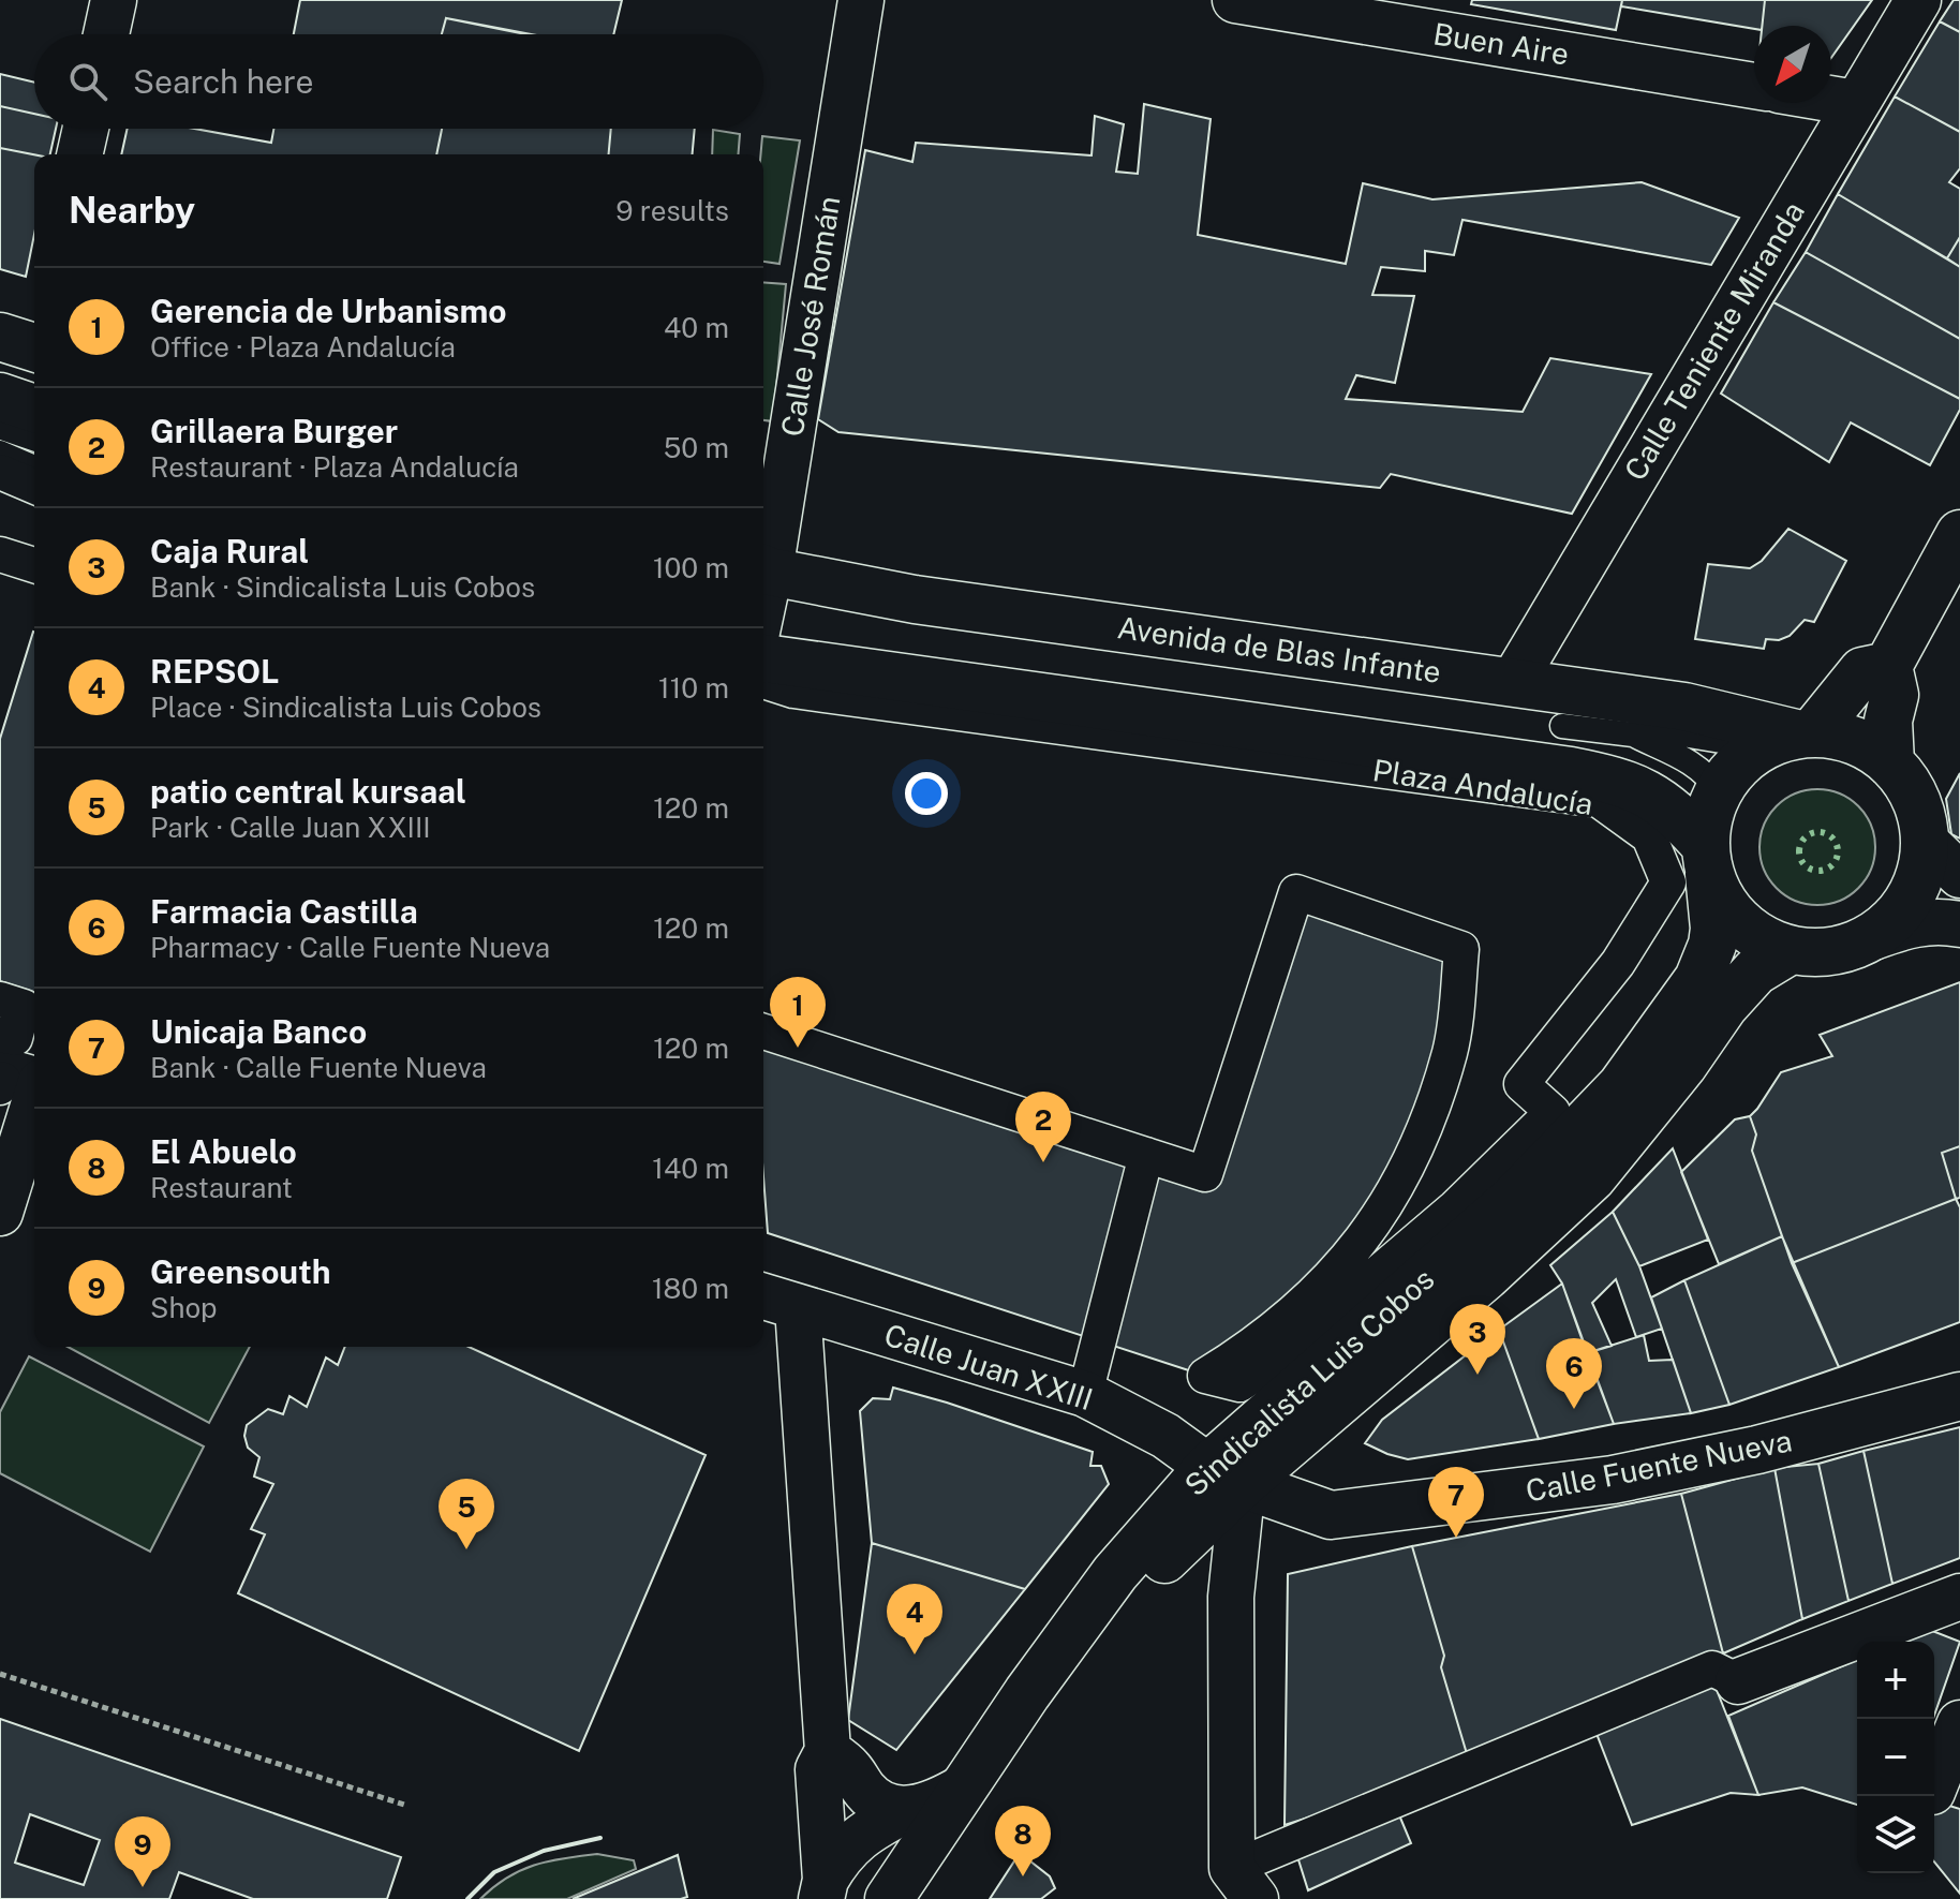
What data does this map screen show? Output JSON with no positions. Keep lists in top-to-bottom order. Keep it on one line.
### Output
{"streets":{"main road":["Avenida de Blas Infante","Sindicalista Luis Cobos","Calle Fuente Nueva"],"street":["Buen Aire","Calle José Román","Calle Teniente Miranda","Plaza Andalucía","Calle Juan XXIII"]},"crossings":[["Calle José Román","Avenida de Blas Infante"],["Calle Teniente Miranda","Avenida de Blas Infante"],["Avenida de Blas Infante","Sindicalista Luis Cobos"],["Calle Juan XXIII","Sindicalista Luis Cobos"],["Calle Juan XXIII","Calle Fuente Nueva"],["Sindicalista Luis Cobos","Calle Fuente Nueva"]],"north":"bottom left","page":{"search":"Search here","heading":["Nearby","9 results"],"list":[{"mark":"1","name":"Gerencia de Urbanismo","note":"Office · Plaza Andalucía","value":"40 m"},{"mark":"2","name":"Grillaera Burger","note":"Restaurant · Plaza Andalucía","value":"50 m"},{"mark":"3","name":"Caja Rural","note":"Bank · Sindicalista Luis Cobos","value":"100 m"},{"mark":"4","name":"REPSOL","note":"Place · Sindicalista Luis Cobos","value":"110 m"},{"mark":"5","name":"patio central kursaal","note":"Park · Calle Juan XXIII","value":"120 m"},{"mark":"6","name":"Farmacia Castilla","note":"Pharmacy · Calle Fuente Nueva","value":"120 m"},{"mark":"7","name":"Unicaja Banco","note":"Bank · Calle Fuente Nueva","value":"120 m"},{"mark":"8","name":"El Abuelo","note":"Restaurant","value":"140 m"},{"mark":"9","name":"Greensouth","note":"Shop","value":"180 m"}],"pins":["1","2","3","6","7","5","4","8","9"],"map_buttons":["+","−"]}}
